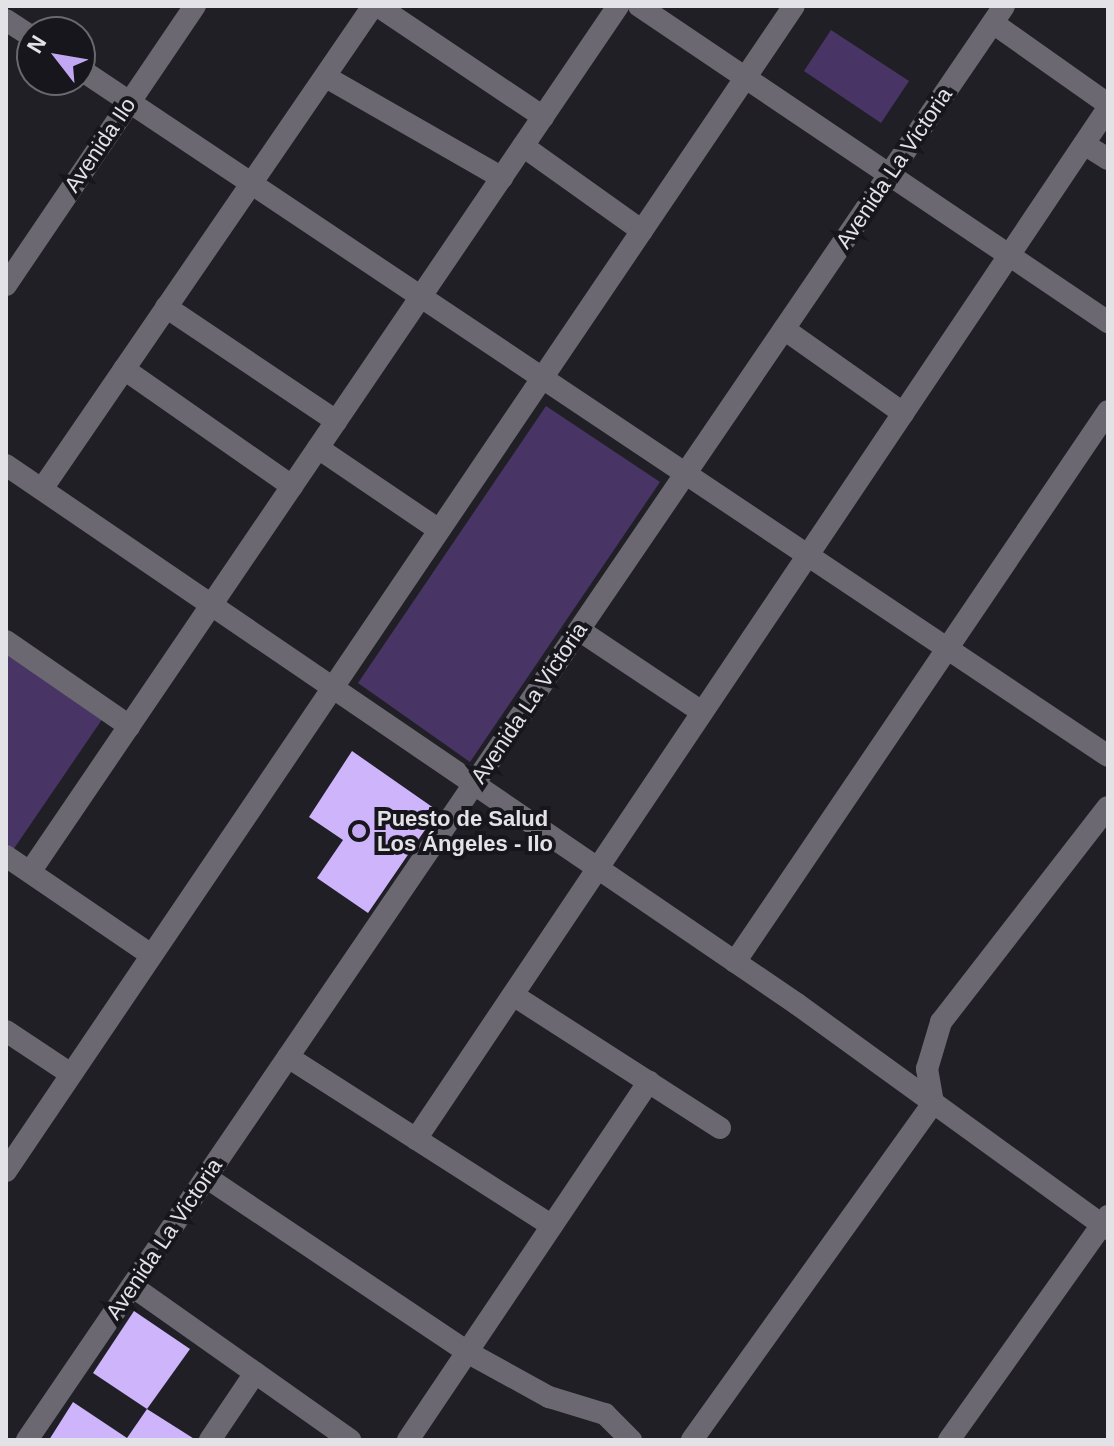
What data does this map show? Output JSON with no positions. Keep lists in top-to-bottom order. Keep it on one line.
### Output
{"streets":{"street":["Avenida Ilo","Avenida La Victoria"]},"places":["Puesto de Salud Los Ángeles - Ilo"],"north":"top left"}
